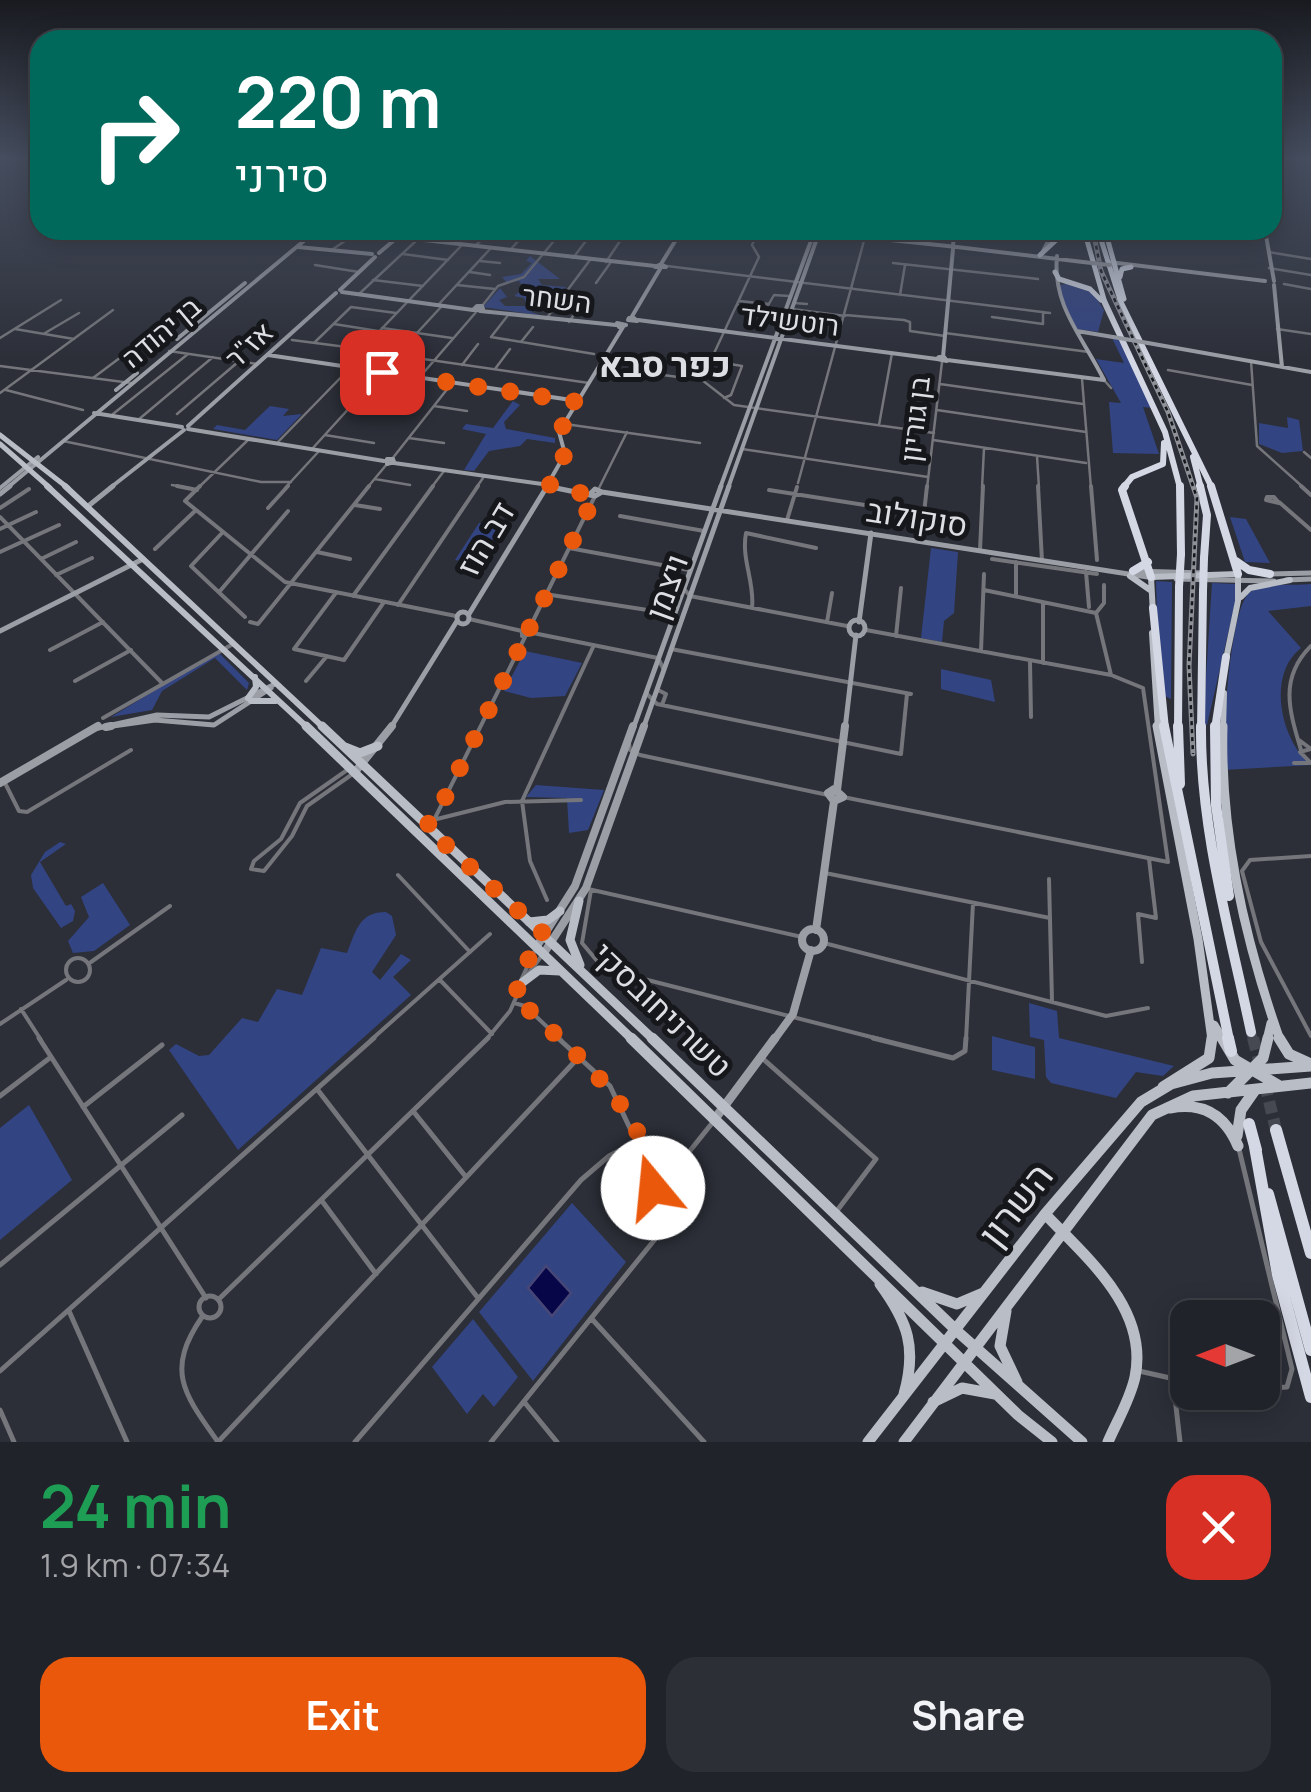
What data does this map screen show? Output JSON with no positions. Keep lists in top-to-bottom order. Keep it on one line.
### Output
{"streets":{"main road":["טשרניחובסקי","השרון"],"street":["השחר","רוטשילד","בן יהודה","אז\"ר","בן גוריון","סוקולוב","דב הוז","ויצמן"]},"crossings":[["השחר","רוטשילד"],["השחר","אז\"ר"],["השחר","דב הוז"],["רוטשילד","בן גוריון"],["רוטשילד","דב הוז"],["רוטשילד","ויצמן"],["בן יהודה","טשרניחובסקי"],["אז\"ר","טשרניחובסקי"],["בן גוריון","סוקולוב"],["סוקולוב","ויצמן"],["דב הוז","טשרניחובסקי"],["ויצמן","טשרניחובסקי"],["טשרניחובסקי","השרון"]],"districts":["כפר סבא"],"north":"left","page":{"turn":["220 m","סירני"],"heading":["24 min","1.9 km · 07:34"],"buttons":["Exit","Share"]}}
